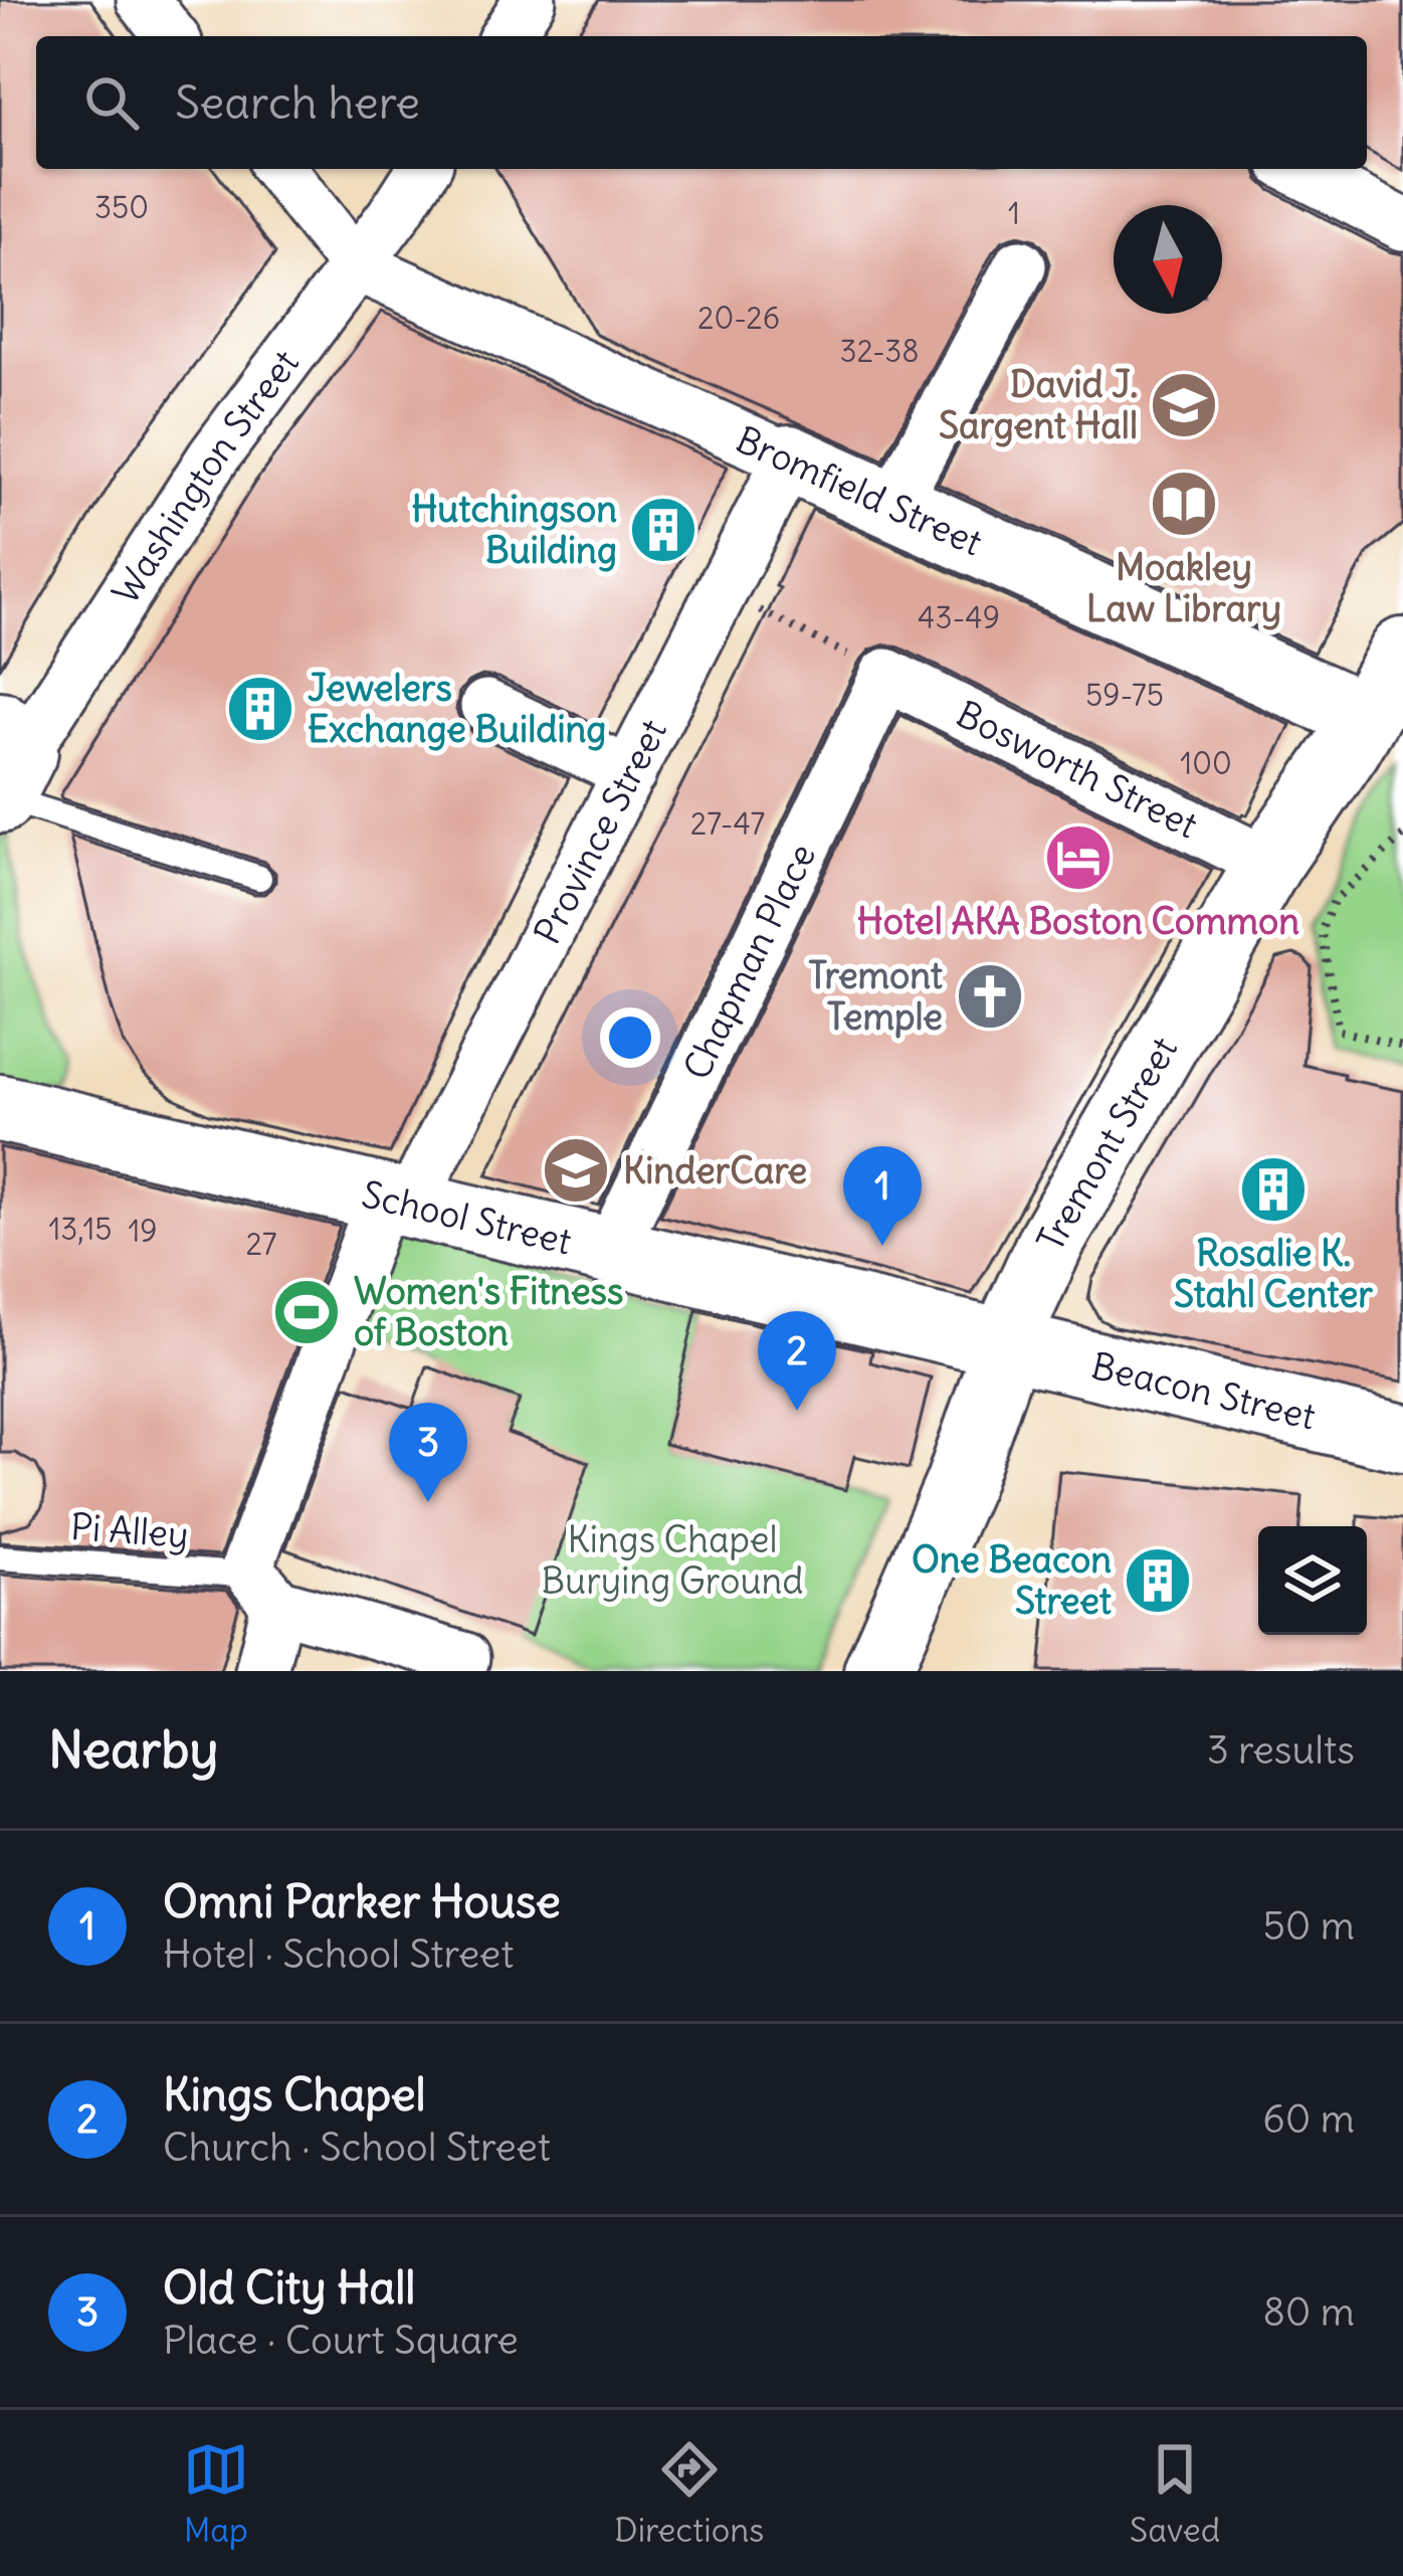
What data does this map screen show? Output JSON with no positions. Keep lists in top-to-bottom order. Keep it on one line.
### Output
{"streets":{"main road":["Bromfield Street","Tremont Street","School Street","Beacon Street"],"street":["Washington Street","Bosworth Street","Province Street","Chapman Place"],"lane":["Pi Alley"]},"crossings":[["Washington Street","Bromfield Street"],["Bromfield Street","Province Street"],["Bromfield Street","Tremont Street"],["Bosworth Street","Chapman Place"],["Bosworth Street","Tremont Street"],["Province Street","School Street"],["Province Street","Pi Alley"],["Chapman Place","School Street"],["Tremont Street","School Street"],["Tremont Street","Beacon Street"],["School Street","Beacon Street"]],"parks":["Kings Chapel Burying Ground"],"places":{"school or university":["David J. Sargent Hall","KinderCare"],"library":["Moakley Law Library"],"building":["Hutchingson Building","Jewelers Exchange Building","Rosalie K. Stahl Center","One Beacon Street"],"hotel":["Hotel AKA Boston Common"],"church":["Tremont Temple"],"sports":["Women's Fitness of Boston"]},"house_numbers":["350","1","20-26","32-38","43-49","59-75","100","27-47","13,15","19","27"],"north":"bottom","page":{"search":"Search here","pins":["1","2","3"],"heading":["Nearby","3 results"],"list":[{"mark":"1","name":"Omni Parker House","note":"Hotel · School Street","value":"50 m"},{"mark":"2","name":"Kings Chapel","note":"Church · School Street","value":"60 m"},{"mark":"3","name":"Old City Hall","note":"Place · Court Square","value":"80 m"}],"nav":["Map","Directions","Saved"]}}
